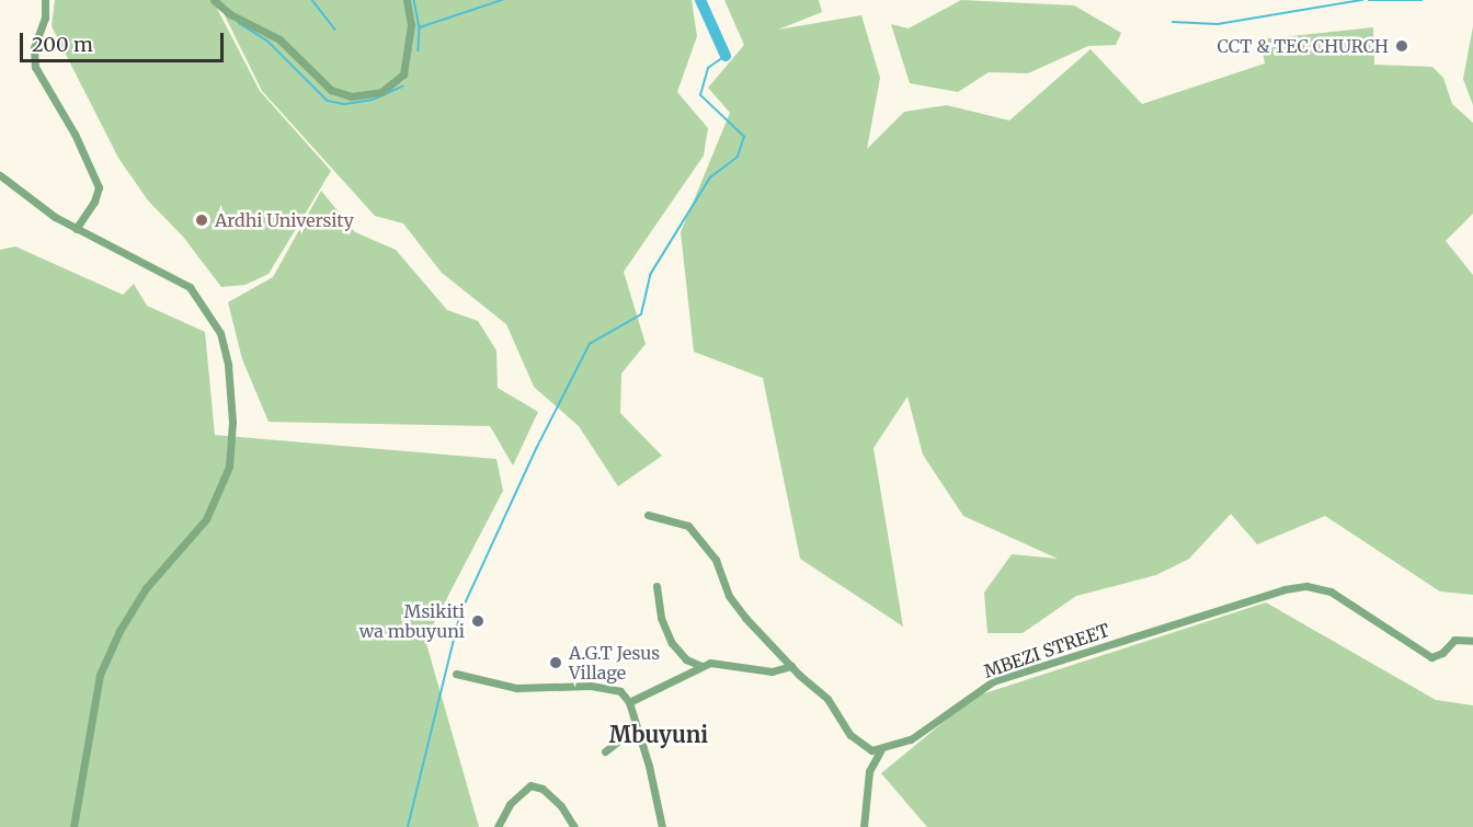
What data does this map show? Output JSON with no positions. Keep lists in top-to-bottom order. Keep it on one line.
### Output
{"streets":{"street":["MBEZI STREET"]},"districts":["Mbuyuni"],"places":["CCT & TEC CHURCH","Ardhi University","Msikiti wa mbuyuni","A.G.T Jesus Village"],"scale_bar":"200 m"}
